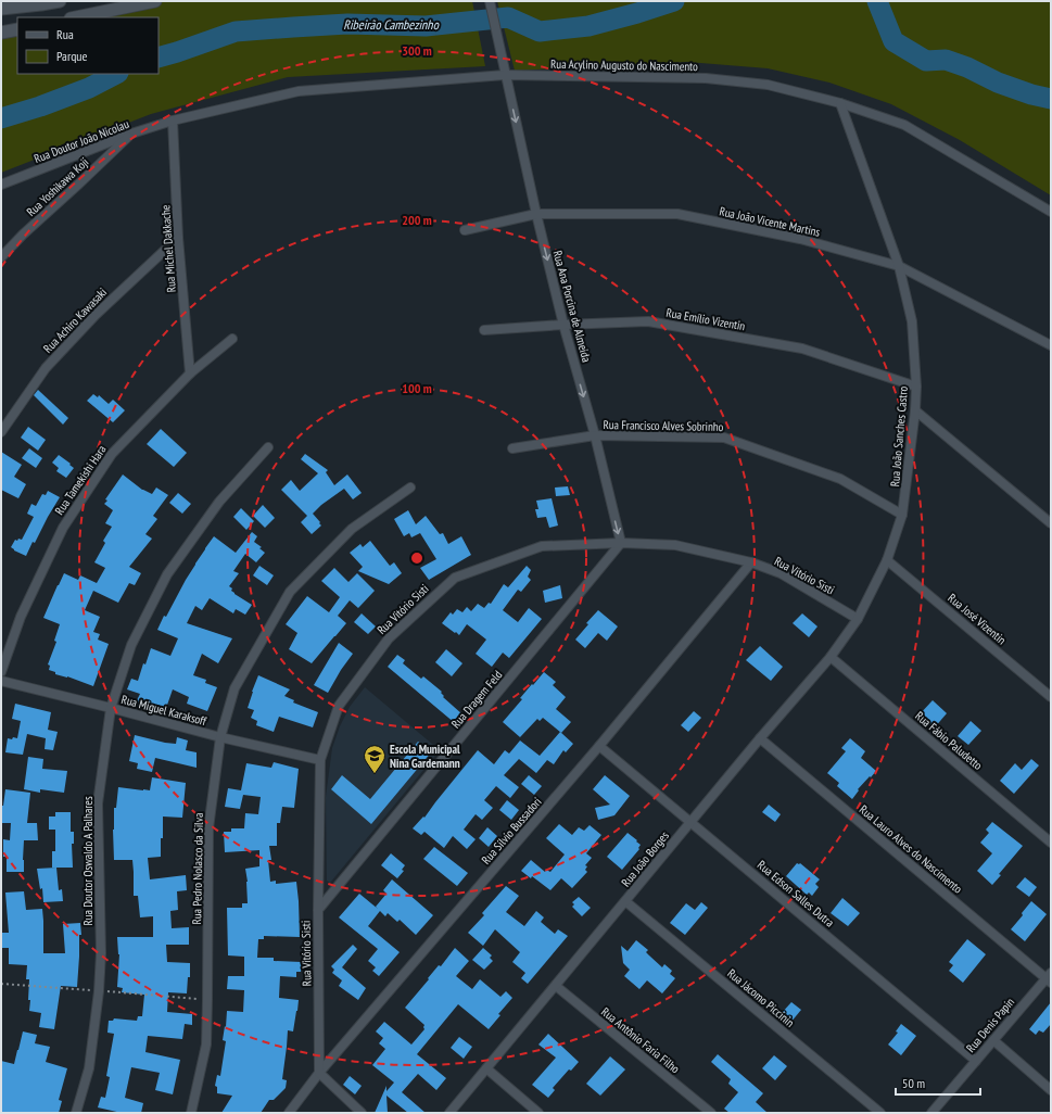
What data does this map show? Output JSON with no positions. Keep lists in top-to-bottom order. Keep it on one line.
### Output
{"streets":{"street":["Rua Acylino Augusto do Nascimento","Rua Doutor João Nicolau","Rua Yoshikawa Koji","Rua João Vicente Martins","Rua Michel Dakkache","Rua Ana Porcina de Almeida","Rua Emílio Vizentin","Rua Achiro Kawasaki","Rua Francisco Alves Sobrinho","Rua João Sanches Castro","Rua Tamekishi Hara","Rua Vitório Sisti","Rua José Vizentin","Rua Dragem Feld","Rua Miguel Karaksoff","Rua Fábio Paludetto","Rua Sílvio Bussadori","Rua Lauro Alves do Nascimento","Rua João Borges","Rua Doutor Oswaldo A Palhares","Rua Pedro Nolasco da Silva","Rua Edson Salles Dutra","Rua Jácomo Piccinin","Rua Denis Papin","Rua Antônio Faria Filho"]},"crossings":[["Rua Acylino Augusto do Nascimento","Rua Doutor João Nicolau"],["Rua Acylino Augusto do Nascimento","Rua Michel Dakkache"],["Rua Acylino Augusto do Nascimento","Rua Ana Porcina de Almeida"],["Rua Acylino Augusto do Nascimento","Rua João Sanches Castro"],["Rua Doutor João Nicolau","Rua Yoshikawa Koji"],["Rua Doutor João Nicolau","Rua Michel Dakkache"],["Rua João Vicente Martins","Rua Ana Porcina de Almeida"],["Rua João Vicente Martins","Rua João Sanches Castro"],["Rua Michel Dakkache","Rua Achiro Kawasaki"],["Rua Michel Dakkache","Rua Tamekishi Hara"],["Rua Ana Porcina de Almeida","Rua Emílio Vizentin"],["Rua Ana Porcina de Almeida","Rua Francisco Alves Sobrinho"],["Rua Ana Porcina de Almeida","Rua Vitório Sisti"],["Rua Ana Porcina de Almeida","Rua Dragem Feld"],["Rua Emílio Vizentin","Rua João Sanches Castro"],["Rua Francisco Alves Sobrinho","Rua João Sanches Castro"],["Rua João Sanches Castro","Rua Vitório Sisti"],["Rua João Sanches Castro","Rua José Vizentin"],["Rua João Sanches Castro","Rua João Borges"],["Rua Vitório Sisti","Rua Dragem Feld"],["Rua Vitório Sisti","Rua Miguel Karaksoff"],["Rua Vitório Sisti","Rua Sílvio Bussadori"],["Rua Vitório Sisti","Rua João Borges"],["Rua Miguel Karaksoff","Rua Doutor Oswaldo A Palhares"],["Rua Miguel Karaksoff","Rua Pedro Nolasco da Silva"],["Rua Fábio Paludetto","Rua João Borges"],["Rua Sílvio Bussadori","Rua Edson Salles Dutra"],["Rua Lauro Alves do Nascimento","Rua João Borges"],["Rua Lauro Alves do Nascimento","Rua Denis Papin"],["Rua João Borges","Rua Edson Salles Dutra"],["Rua João Borges","Rua Jácomo Piccinin"],["Rua João Borges","Rua Antônio Faria Filho"],["Rua Edson Salles Dutra","Rua Denis Papin"]],"one_way":["Rua Ana Porcina de Almeida"],"water":["Ribeirão Cambezinho"],"places":{"school or university":["Escola Municipal Nina Gardemann"]},"legend":["Rua","Parque"],"scale_bar":"50 m","rings":["300 m","200 m","100 m"]}
